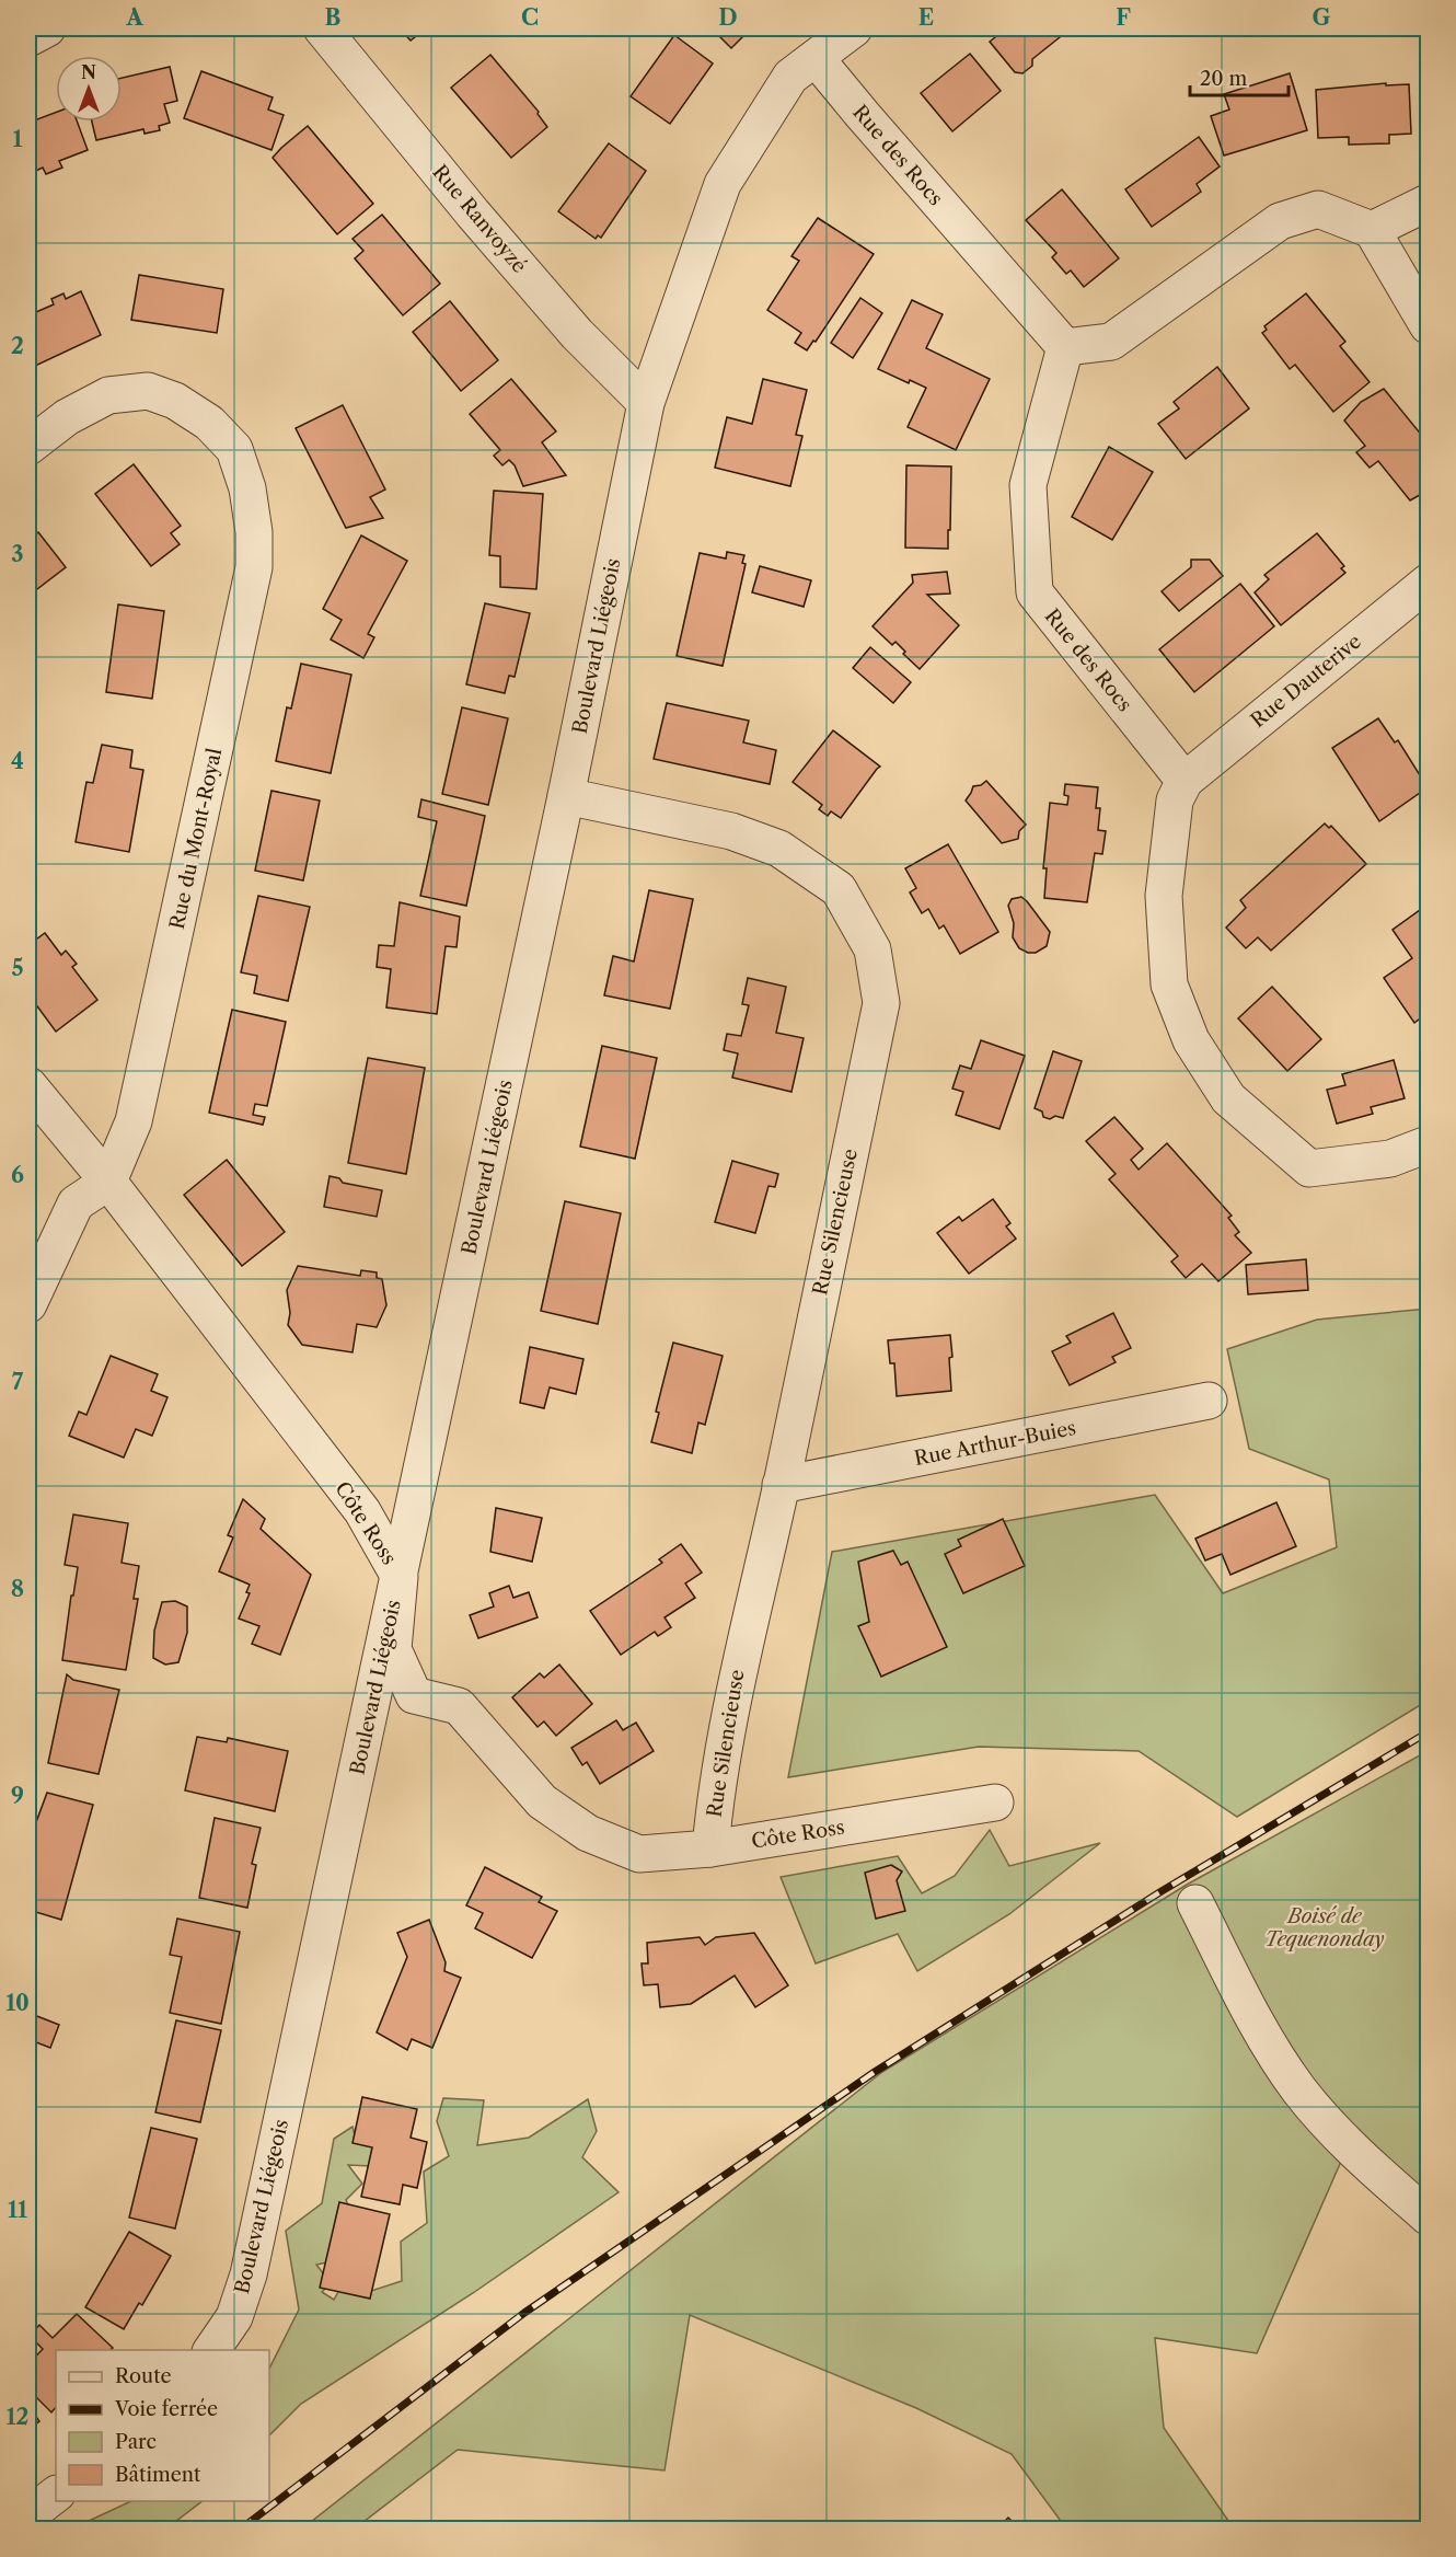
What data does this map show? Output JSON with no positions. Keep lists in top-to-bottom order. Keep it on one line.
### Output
{"streets":{"street":["Rue des Rocs","Rue Ranvoyzé","Boulevard Liégeois","Rue Dauterive","Rue du Mont-Royal","Rue Silencieuse","Rue Arthur-Buies","Côte Ross"]},"crossings":[["Rue des Rocs","Boulevard Liégeois"],["Rue des Rocs","Rue Dauterive"],["Rue Ranvoyzé","Boulevard Liégeois"],["Boulevard Liégeois","Rue Silencieuse"],["Boulevard Liégeois","Côte Ross"],["Rue du Mont-Royal","Côte Ross"],["Rue Silencieuse","Rue Arthur-Buies"],["Rue Silencieuse","Côte Ross"]],"parks":["Boisé de Tequenonday"],"legend":["Route","Voie ferrée","Parc","Bâtiment"],"scale_bar":"20 m","north":"top","grid":{"columns":["A","B","C","D","E","F","G"],"rows":["1","2","3","4","5","6","7","8","9","10","11","12"]}}
